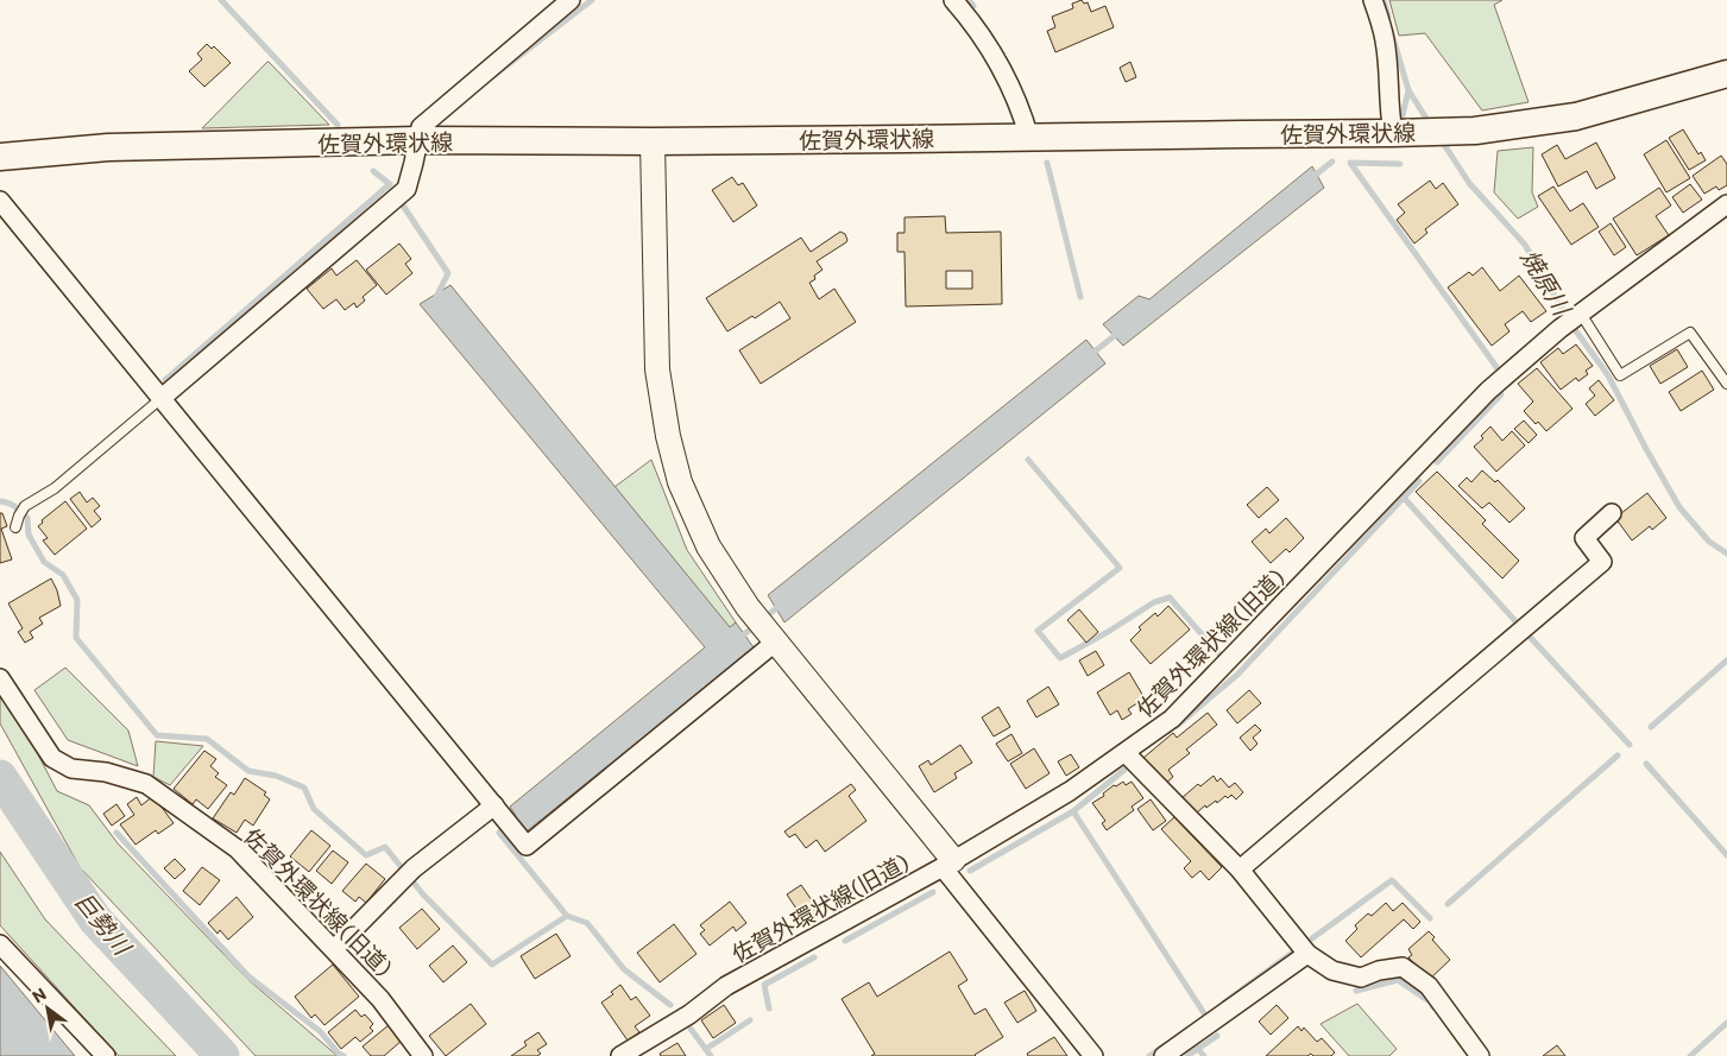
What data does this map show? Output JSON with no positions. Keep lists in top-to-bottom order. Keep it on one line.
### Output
{"streets":{"main road":["佐賀外環状線"],"street":["佐賀外環状線(旧道)"]},"water":["焼原川","巨勢川"],"north":"top left"}
